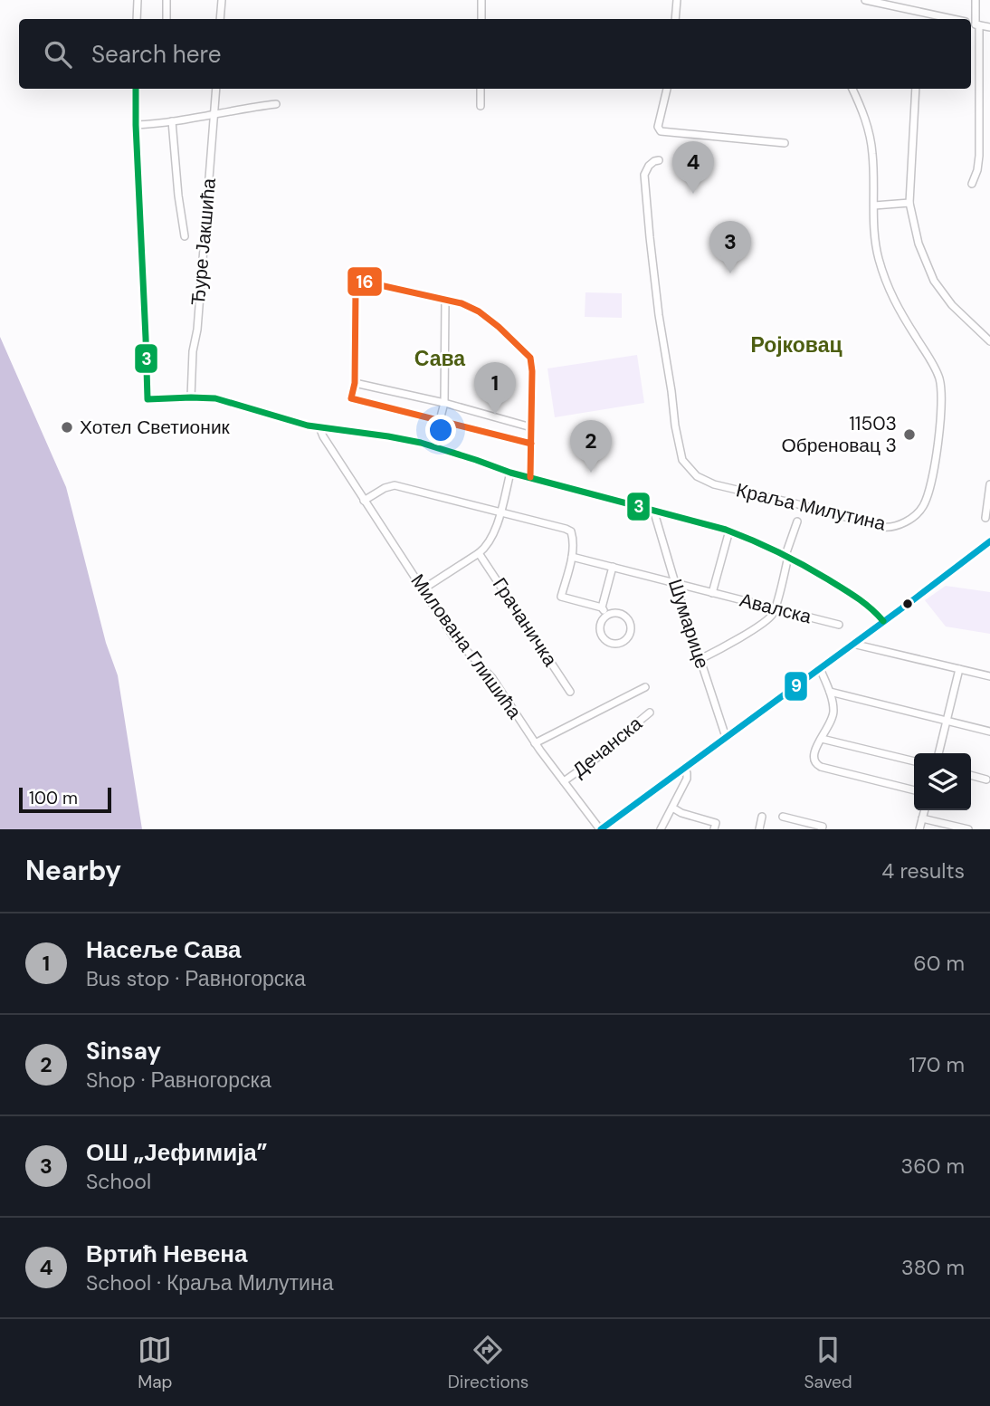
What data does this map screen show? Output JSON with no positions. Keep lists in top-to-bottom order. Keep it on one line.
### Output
{"streets":{"street":["Ђуре Јакшића","Краља Милутина","Авалска","Грачаничка","Шумарице","Милована Глишића","Дечанска"]},"crossings":[["Авалска","Шумарице"],["Милована Глишића","Дечанска"]],"districts":["Ројковац","Сава"],"places":["Хотел Светионик","11503 Обреновац 3"],"lines":["transit line 3","transit line 16","transit line 9"],"scale_bar":"100 m","page":{"search":"Search here","pins":["4","3","1","2"],"scale":"100 m","heading":["Nearby","4 results"],"list":[{"mark":"1","name":"Насеље Сава","note":"Bus stop · Равногорска","value":"60 m"},{"mark":"2","name":"Sinsay","note":"Shop · Равногорска","value":"170 m"},{"mark":"3","name":"ОШ „Јефимија”","note":"School","value":"360 m"},{"mark":"4","name":"Вртић Невена","note":"School · Краља Милутина","value":"380 m"}],"nav":["Map","Directions","Saved"]}}
